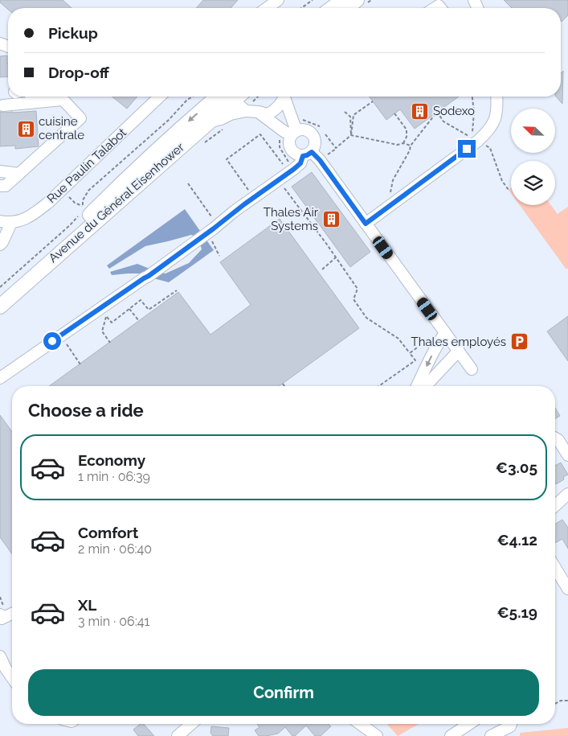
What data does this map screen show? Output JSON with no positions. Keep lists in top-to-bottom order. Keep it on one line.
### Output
{"streets":{"main road":["Avenue du Général Eisenhower"],"street":["Rue Paulin Talabot"]},"places":{"building":["Sodexo","cuisine centrale","Thales Air Systems"],"parking":["Thales employés"]},"north":"top left","page":{"banner":["Pickup","Drop-off"],"heading":"Choose a ride","list":[{"name":"Economy","note":"1 min · 06:39","value":"€3.05"},{"name":"Comfort","note":"2 min · 06:40","value":"€4.12"},{"name":"XL","note":"3 min · 06:41","value":"€5.19"}],"buttons":"Confirm"}}
